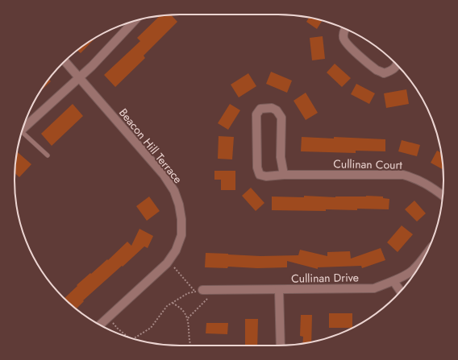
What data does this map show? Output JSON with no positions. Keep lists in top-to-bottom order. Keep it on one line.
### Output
{"streets":{"street":["Beacon Hill Terrace","Cullinan Court","Cullinan Drive"]}}
